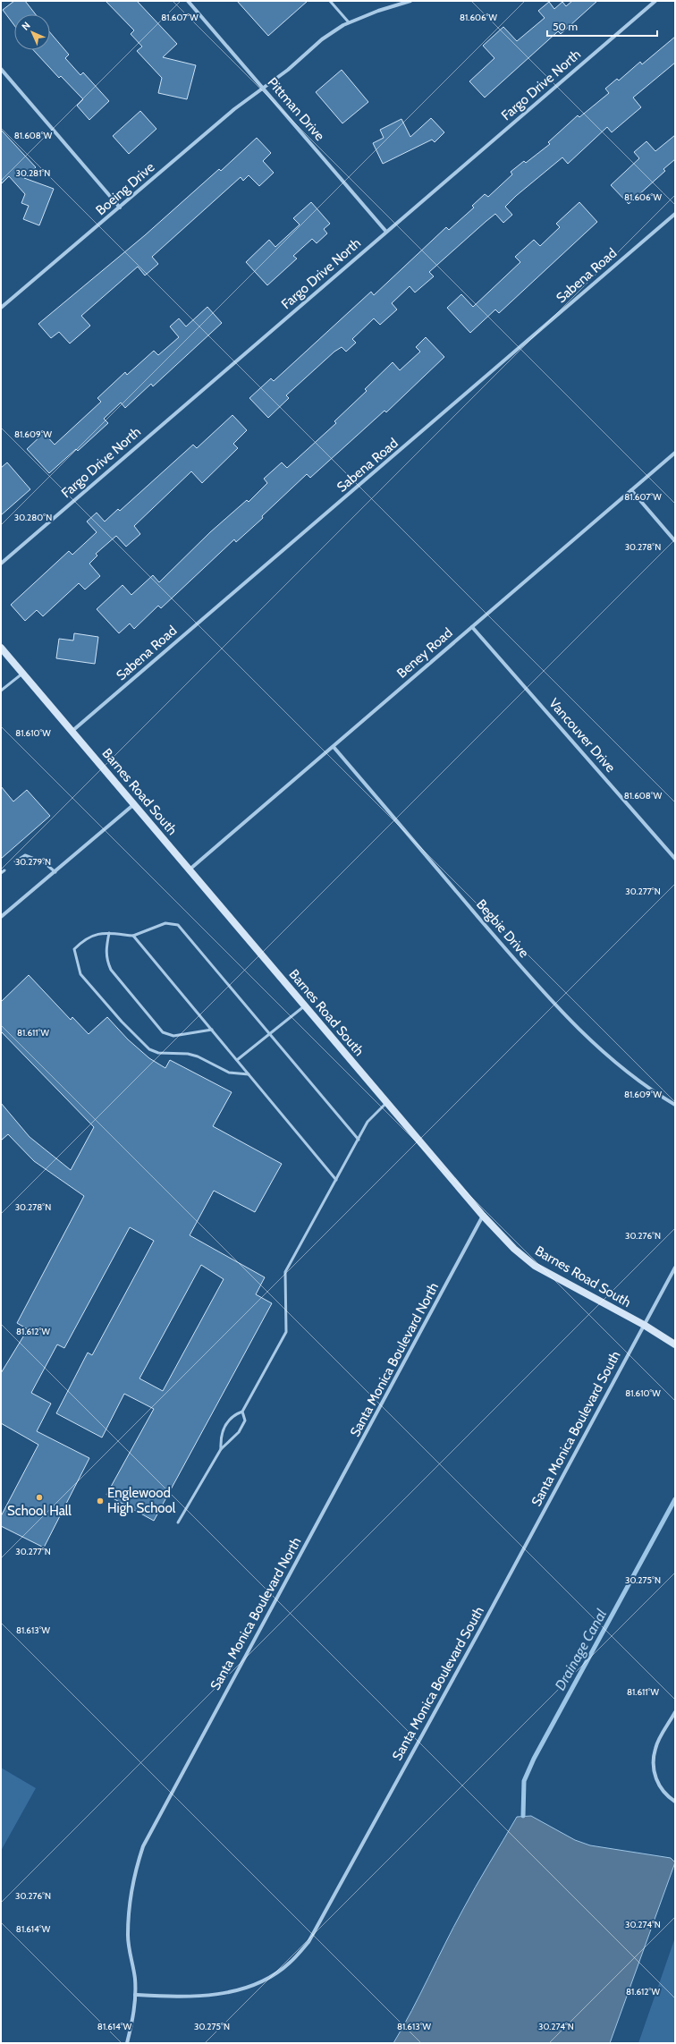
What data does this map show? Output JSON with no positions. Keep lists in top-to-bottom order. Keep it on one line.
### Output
{"streets":{"street":["Fargo Drive North","Pittman Drive","Boeing Drive","Sabena Road","Beney Road","Vancouver Drive","Barnes Road South","Begbie Drive","Santa Monica Boulevard North","Santa Monica Boulevard South"]},"crossings":[["Fargo Drive North","Pittman Drive"],["Pittman Drive","Boeing Drive"],["Sabena Road","Barnes Road South"],["Beney Road","Vancouver Drive"],["Beney Road","Barnes Road South"],["Beney Road","Begbie Drive"],["Barnes Road South","Santa Monica Boulevard North"],["Barnes Road South","Santa Monica Boulevard South"],["Santa Monica Boulevard North","Santa Monica Boulevard South"]],"water":["Drainage Canal"],"places":["School Hall","Englewood High School"],"scale_bar":"50 m","north":"top left","coordinates":["81.607°W","81.606°W","81.608°W","30.281°N","81.609°W","30.280°N","30.278°N","81.610°W","30.279°N","30.277°N","81.611°W","30.276°N","81.612°W","30.275°N","81.613°W","30.274°N","81.614°W"]}
